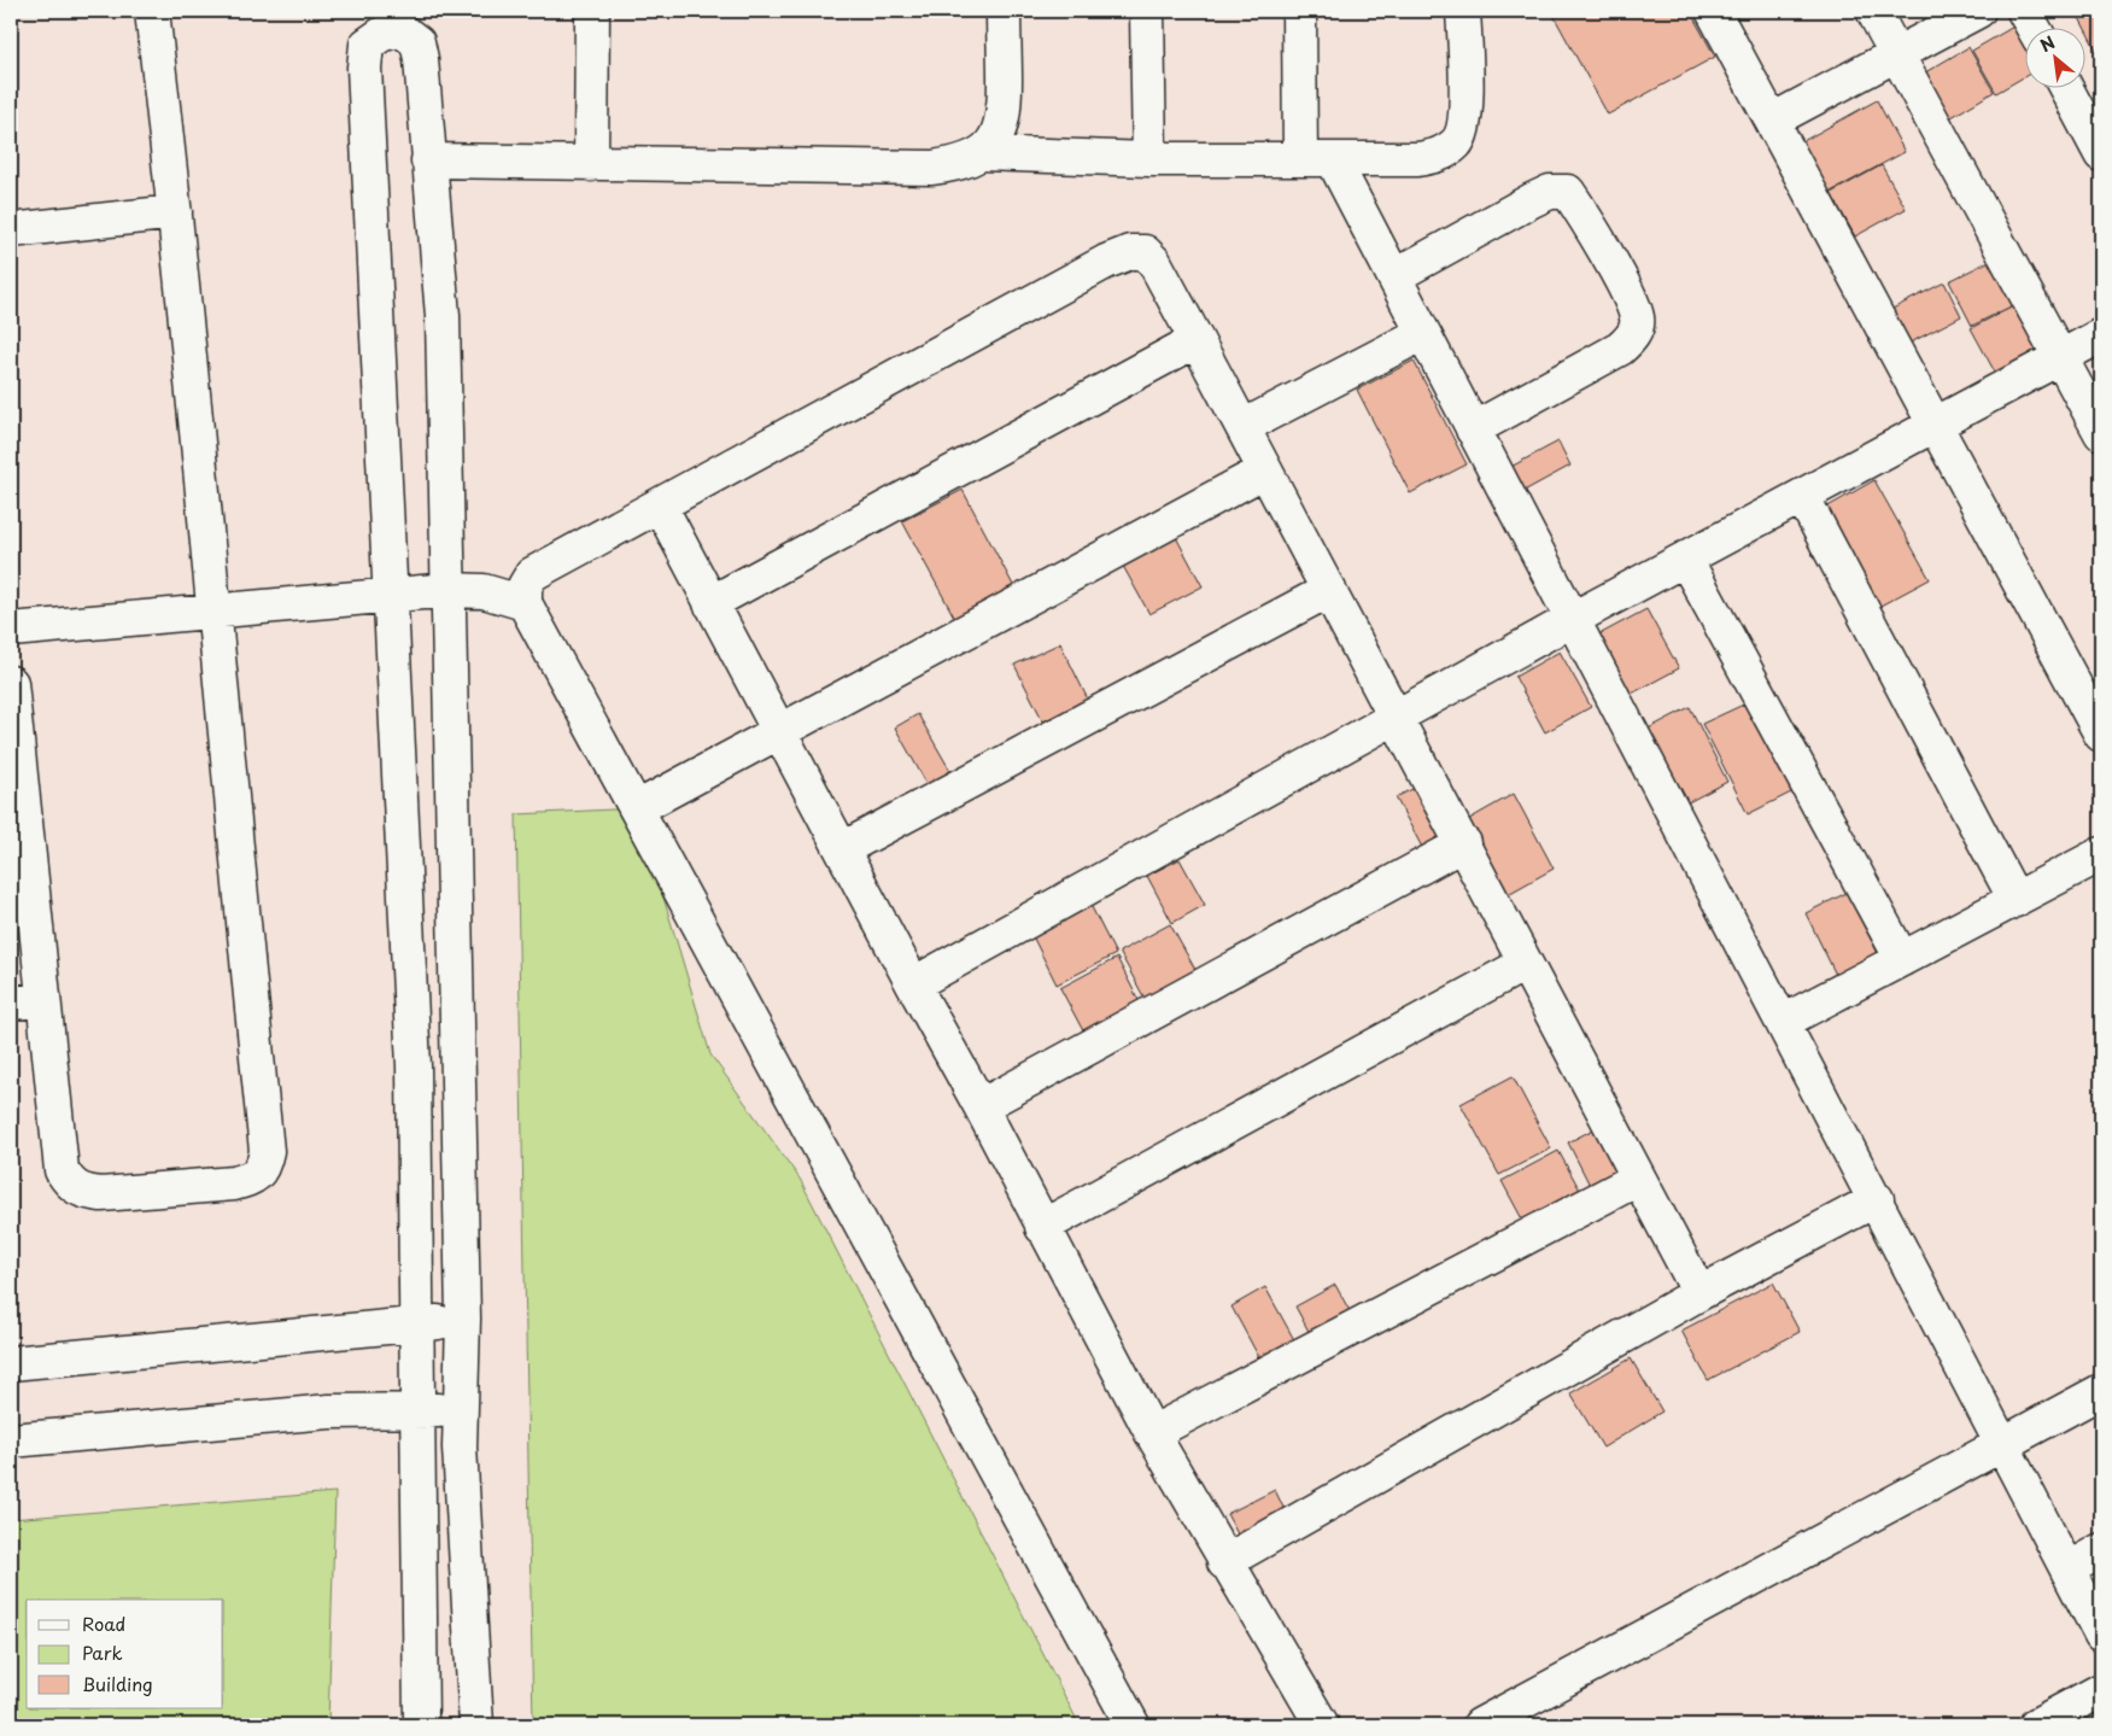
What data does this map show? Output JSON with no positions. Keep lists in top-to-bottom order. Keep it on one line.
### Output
{"legend":["Road","Park","Building"],"north":"top left"}
